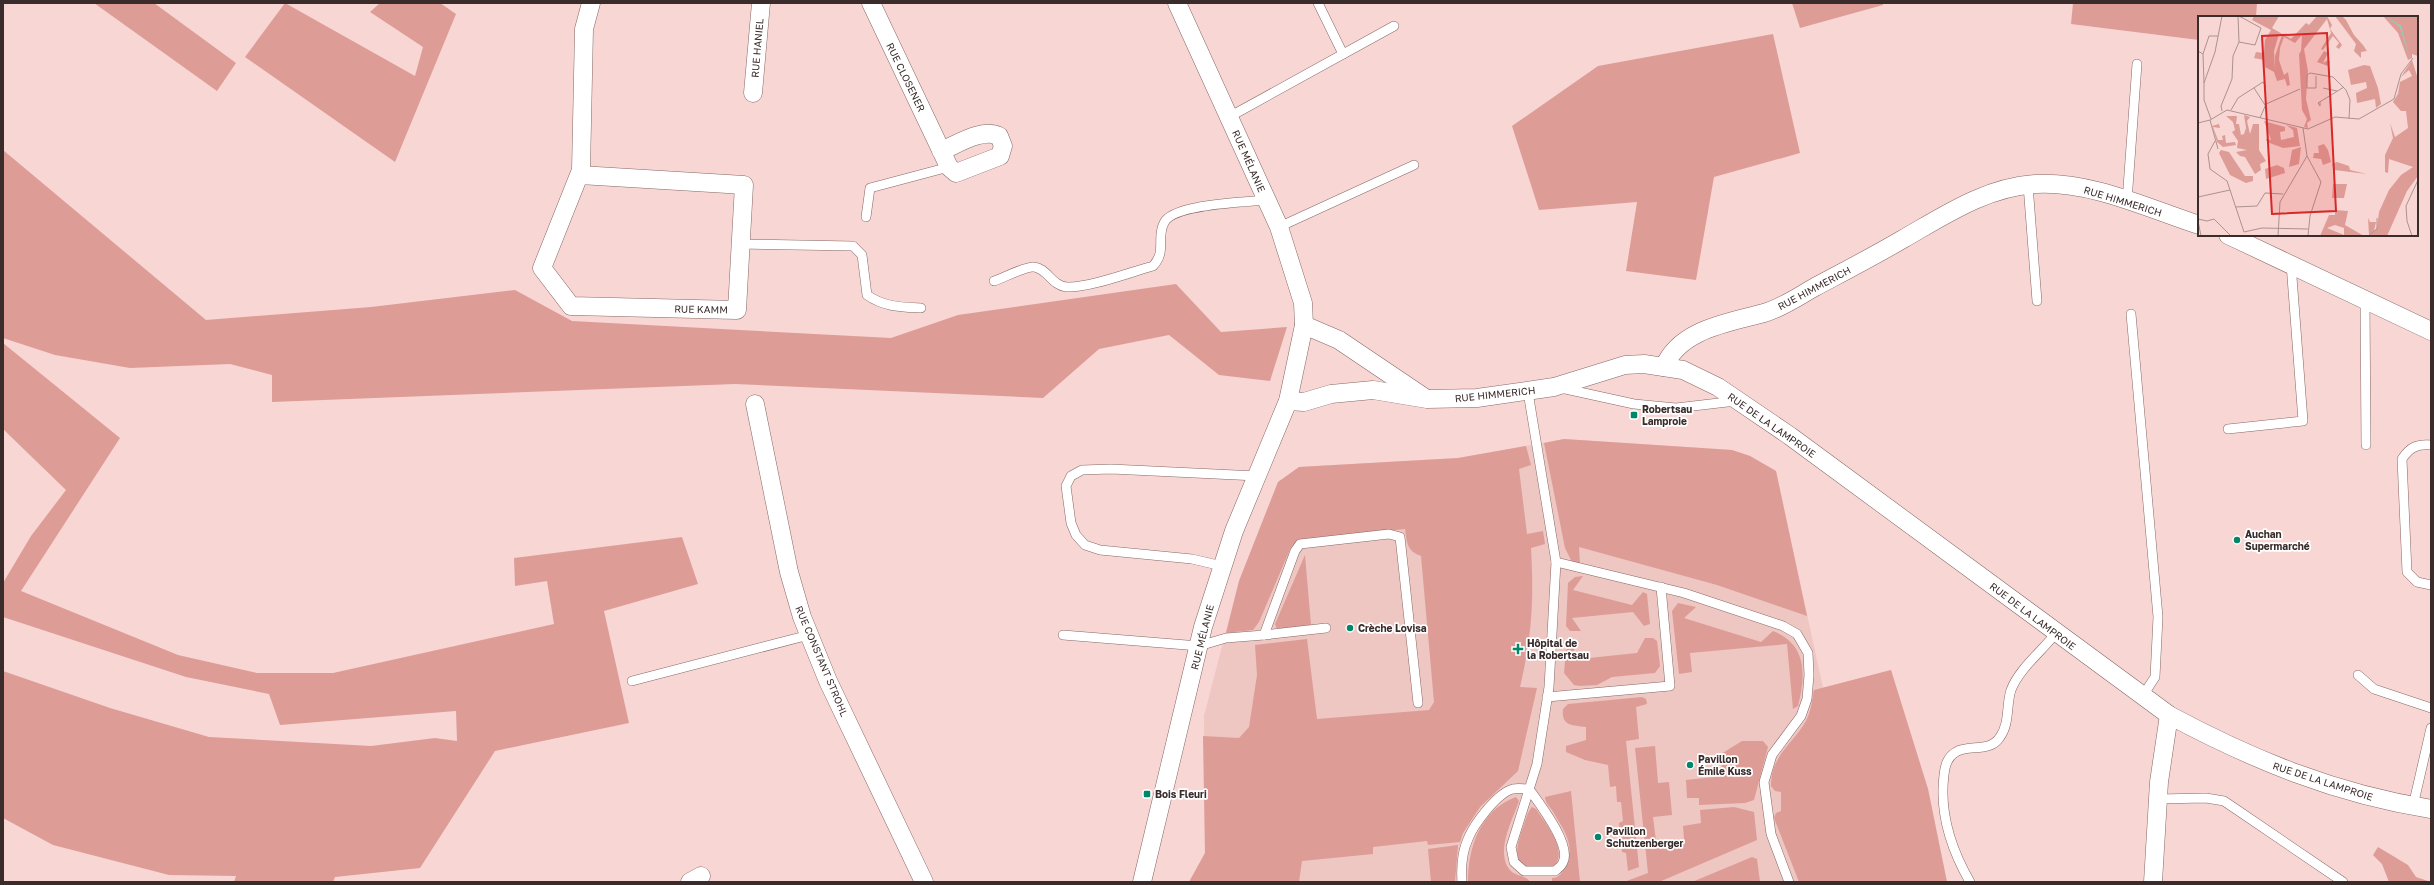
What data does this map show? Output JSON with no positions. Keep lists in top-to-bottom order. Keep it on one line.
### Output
{"streets":{"street":["RUE HANIEL","RUE CLOSENER","RUE MÉLANIE","RUE HIMMERICH","RUE KAMM","RUE DE LA LAMPROIE","RUE CONSTANT STROHL"]},"crossings":[["RUE MÉLANIE","RUE HIMMERICH"],["RUE HIMMERICH","RUE DE LA LAMPROIE"]],"places":{"transit":["Robertsau Lamproie","Bois Fleuri"],"other":["Auchan Supermarché","Crèche Lovisa","Pavillon Émile Kuss","Pavillon Schutzenberger"],"health":["Hôpital de la Robertsau"]}}
